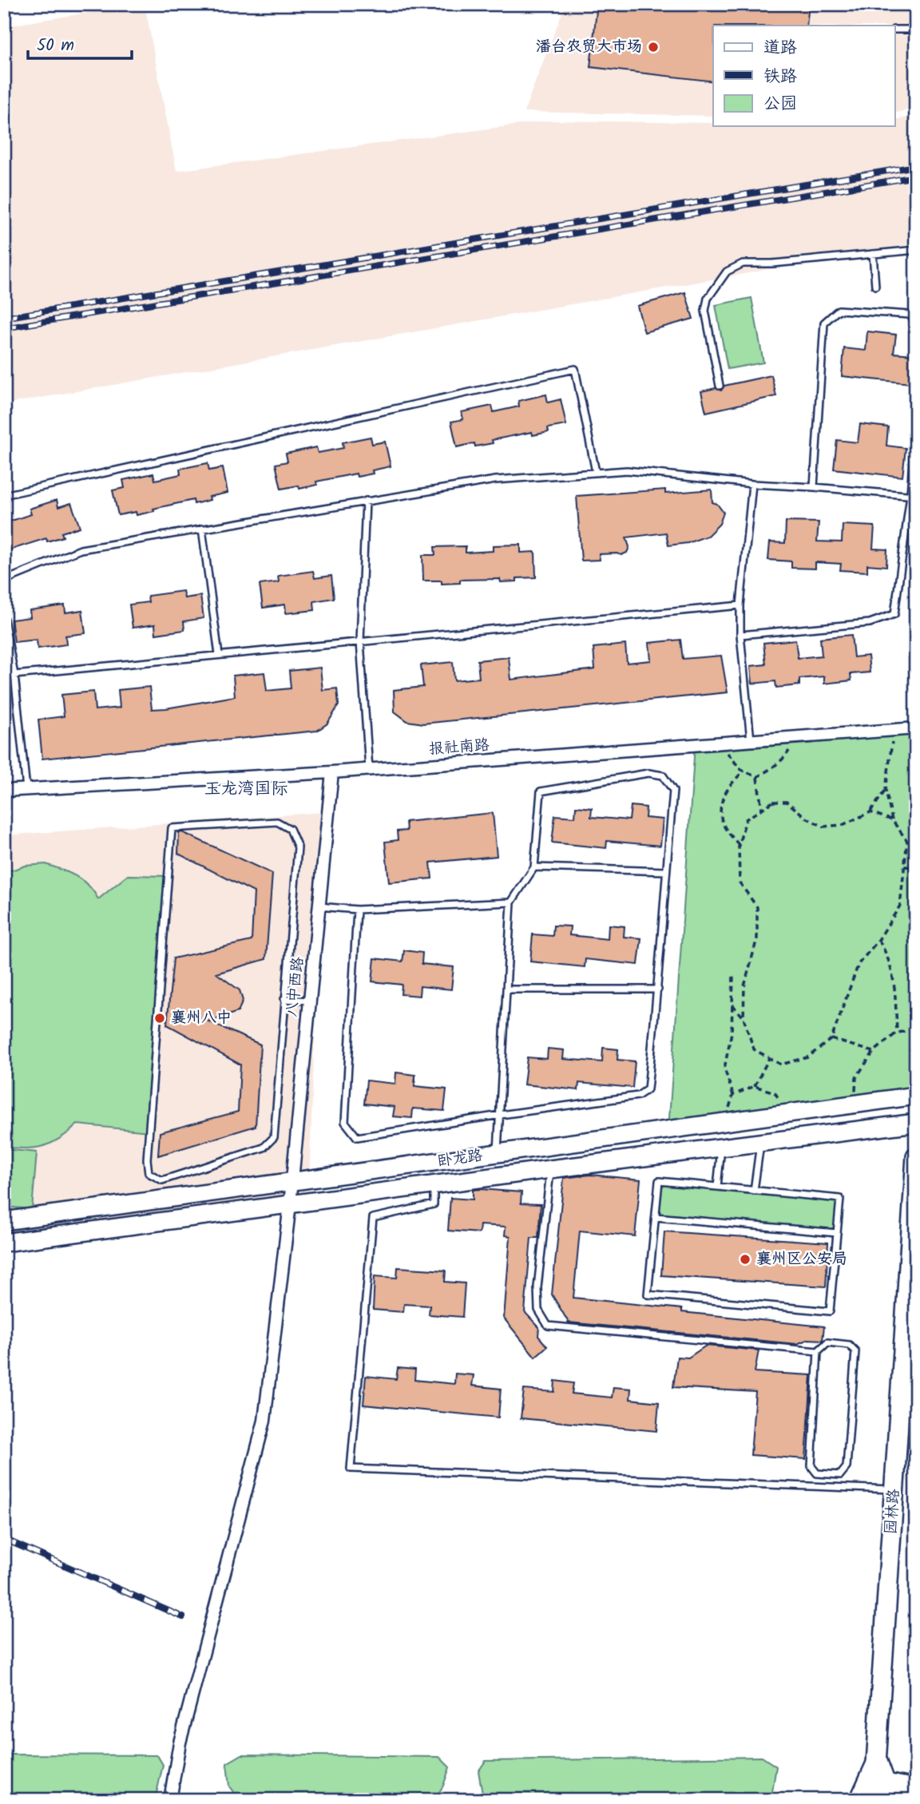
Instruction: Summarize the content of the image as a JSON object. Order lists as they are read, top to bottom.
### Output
{
  "streets": {
    "main road": ["卧龙路", "园林路"],
    "street": ["报社南路", "八中西路"]
  },
  "crossings": [
    ["报社南路", "八中西路"],
    ["八中西路", "卧龙路"]
  ],
  "districts": ["玉龙湾国际"],
  "places": ["潘台农贸大市场", "襄州八中", "襄州区公安局"],
  "legend": ["道路", "铁路", "公园"],
  "scale_bar": "50 m"
}
